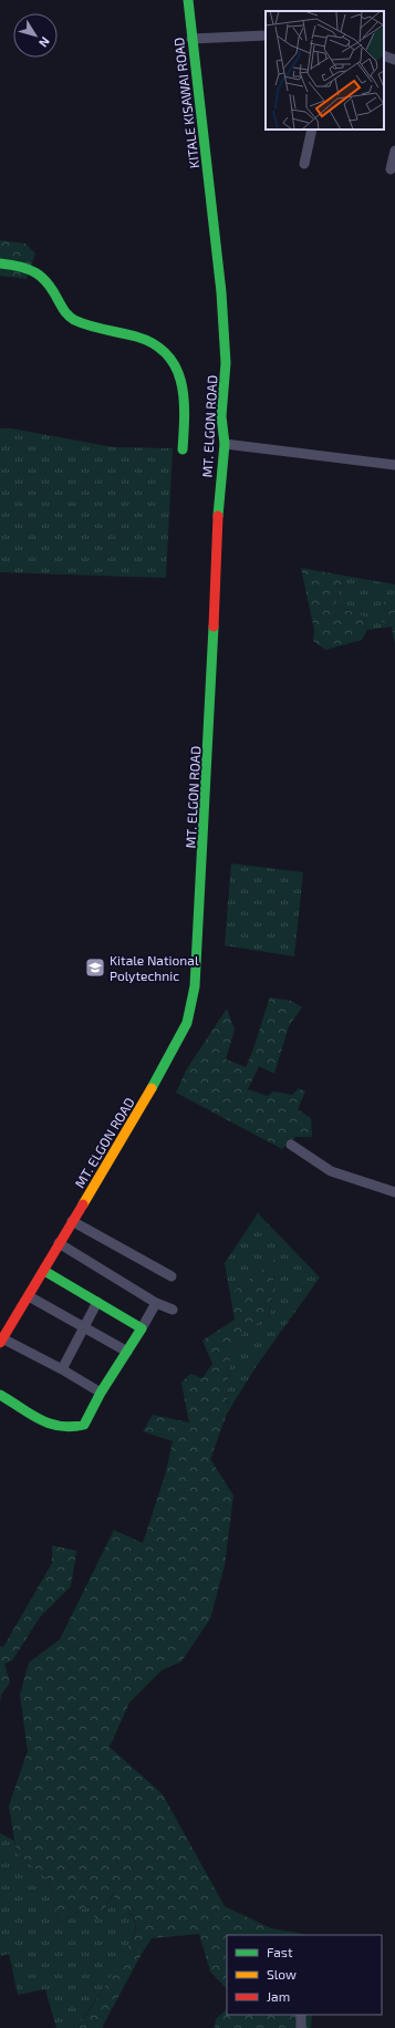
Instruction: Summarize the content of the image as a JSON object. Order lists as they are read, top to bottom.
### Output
{
  "streets": {
    "street": ["KITALE KISAWAI ROAD", "MT. ELGON ROAD"]
  },
  "crossings": [
    ["KITALE KISAWAI ROAD", "MT. ELGON ROAD"]
  ],
  "places": {
    "school or university": ["Kitale National Polytechnic"]
  },
  "legend": ["Fast", "Slow", "Jam"],
  "north": "bottom right"
}
